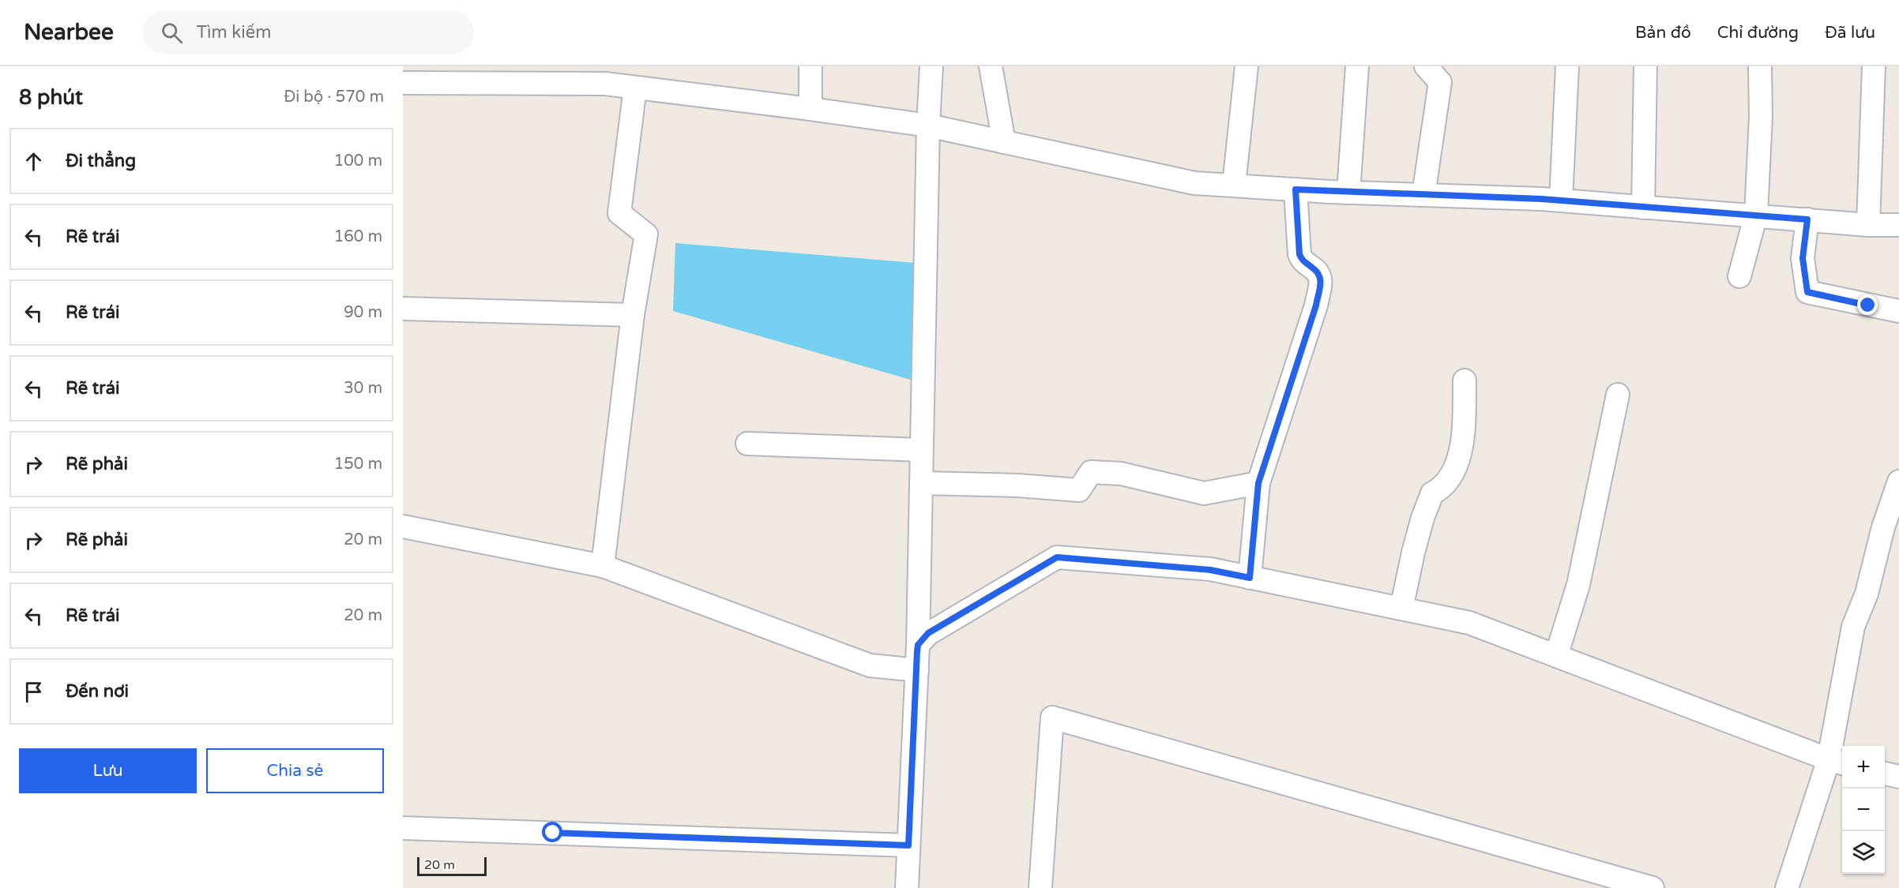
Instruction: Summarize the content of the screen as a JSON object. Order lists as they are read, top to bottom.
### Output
{
  "scale_bar": "20 m",
  "page": {
    "header": "Nearbee",
    "search": "Tìm kiếm",
    "nav": ["Bản đồ", "Chỉ đường", "Đã lưu"],
    "heading": ["8 phút", "Đi bộ · 570 m"],
    "list": [
      ["Đi thẳng", "100 m"],
      ["Rẽ trái", "160 m"],
      ["Rẽ trái", "90 m"],
      ["Rẽ trái", "30 m"],
      ["Rẽ phải", "150 m"],
      ["Rẽ phải", "20 m"],
      ["Rẽ trái", "20 m"],
      "Đến nơi"
    ],
    "buttons": ["Lưu", "Chia sẻ"],
    "map_buttons": ["+", "−"],
    "scale": "20 m"
  }
}
